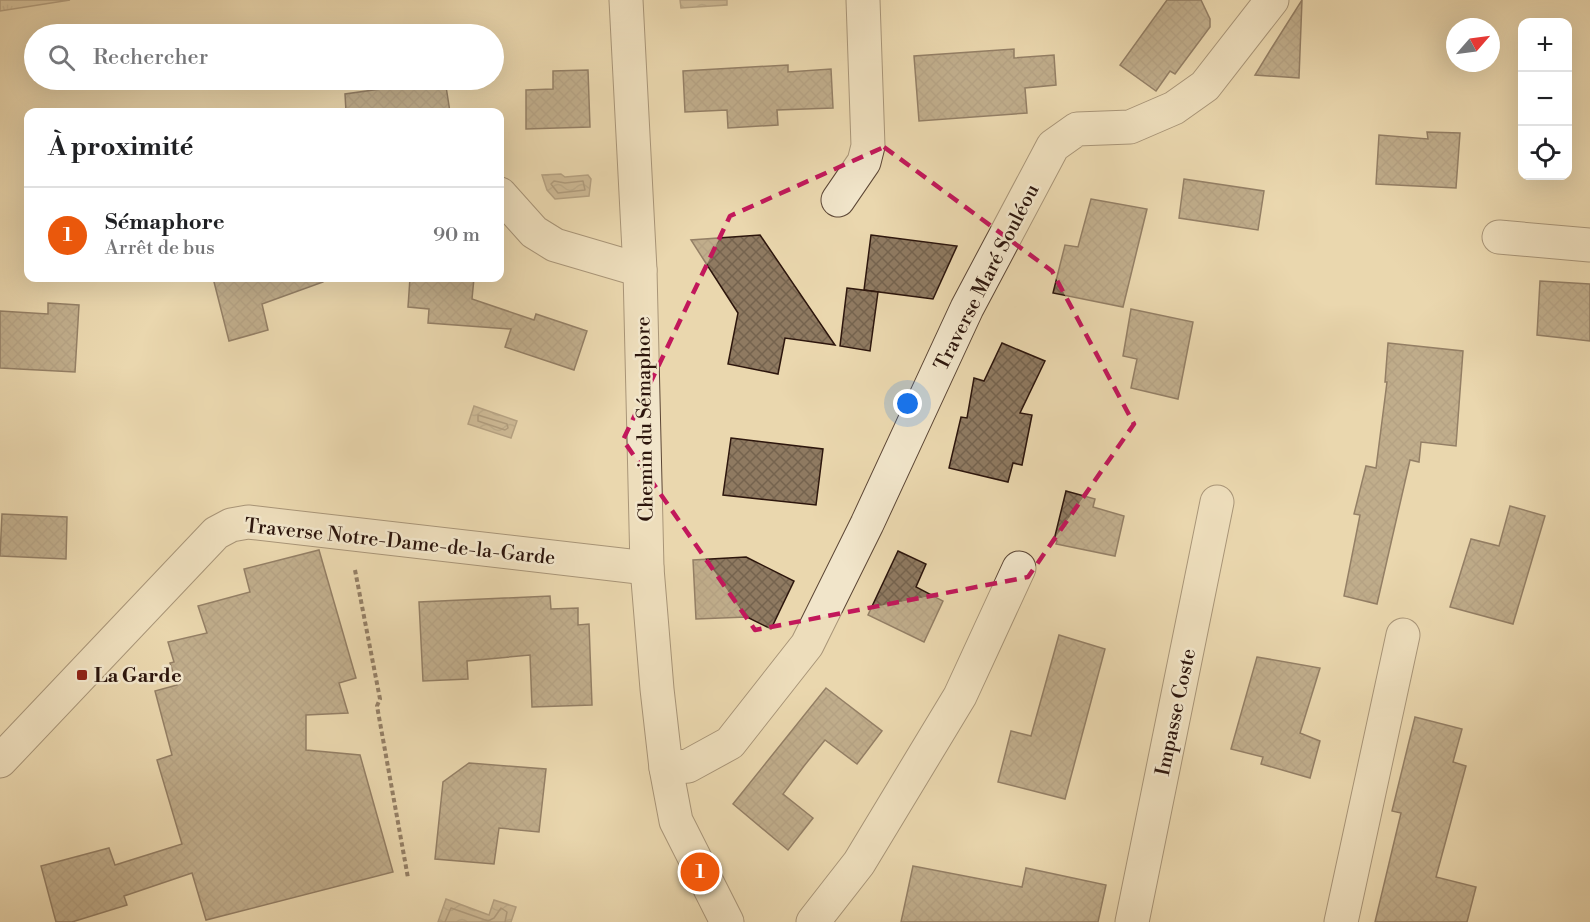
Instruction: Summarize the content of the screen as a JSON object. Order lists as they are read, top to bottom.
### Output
{
  "streets": {
    "street": [
      "Traverse Maré Souléou",
      "Chemin du Sémaphore",
      "Traverse Notre-Dame-de-la-Garde",
      "Impasse Coste"
    ]
  },
  "crossings": [
    ["Traverse Maré Souléou", "Chemin du Sémaphore"],
    ["Chemin du Sémaphore", "Traverse Notre-Dame-de-la-Garde"]
  ],
  "places": {
    "transit": ["La Garde"]
  },
  "north": "top right",
  "page": {
    "map_buttons": ["+", "−"],
    "search": "Rechercher",
    "heading": "À proximité",
    "list": [
      {
        "mark": "1",
        "name": "Sémaphore",
        "note": "Arrêt de bus",
        "value": "90 m"
      }
    ],
    "pins": "1"
  }
}
